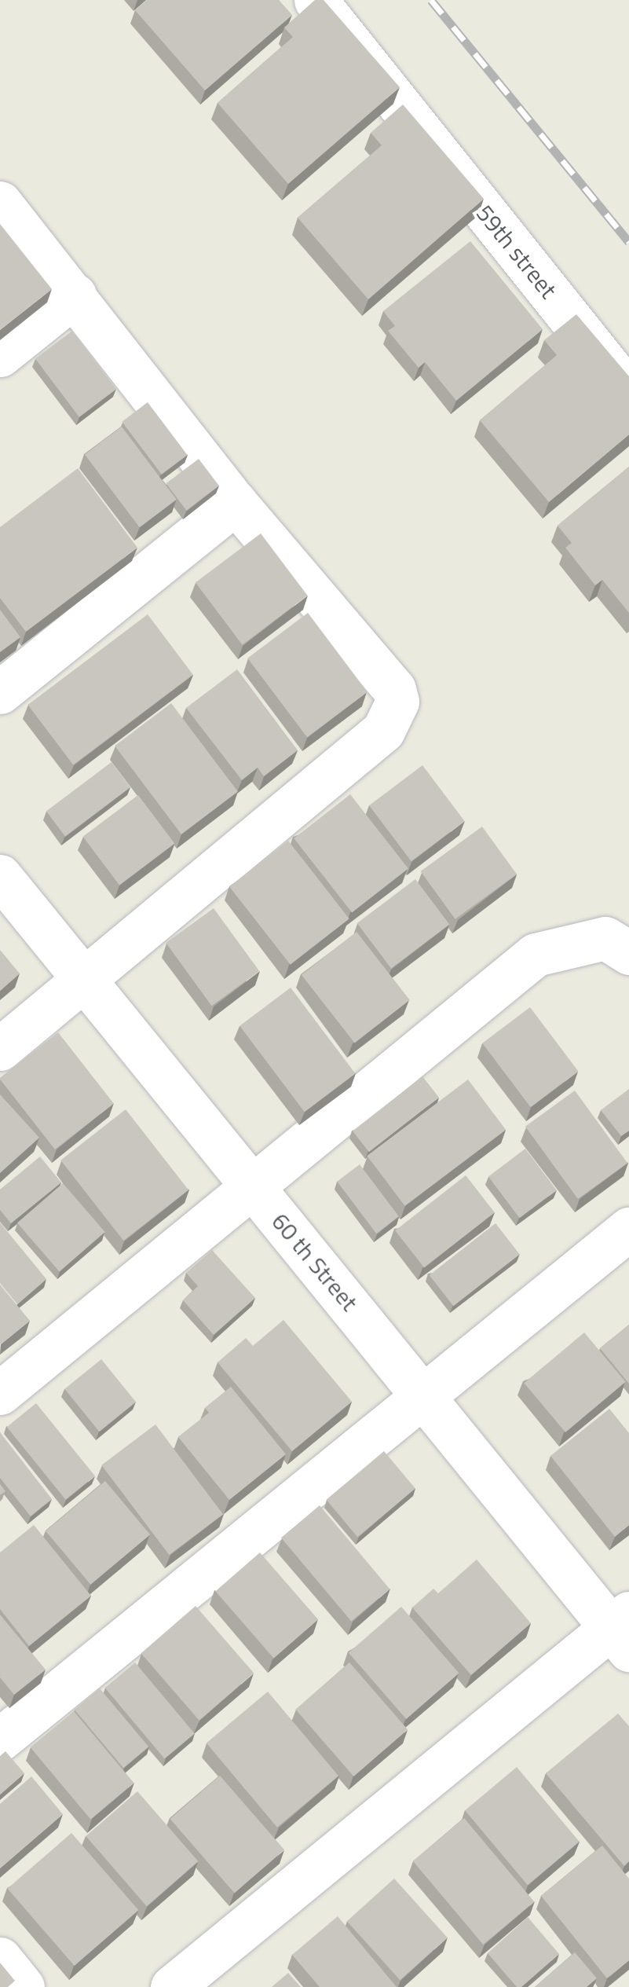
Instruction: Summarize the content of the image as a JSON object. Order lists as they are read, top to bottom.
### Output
{
  "streets": {
    "street": ["59th street", "60 th Street"]
  }
}
